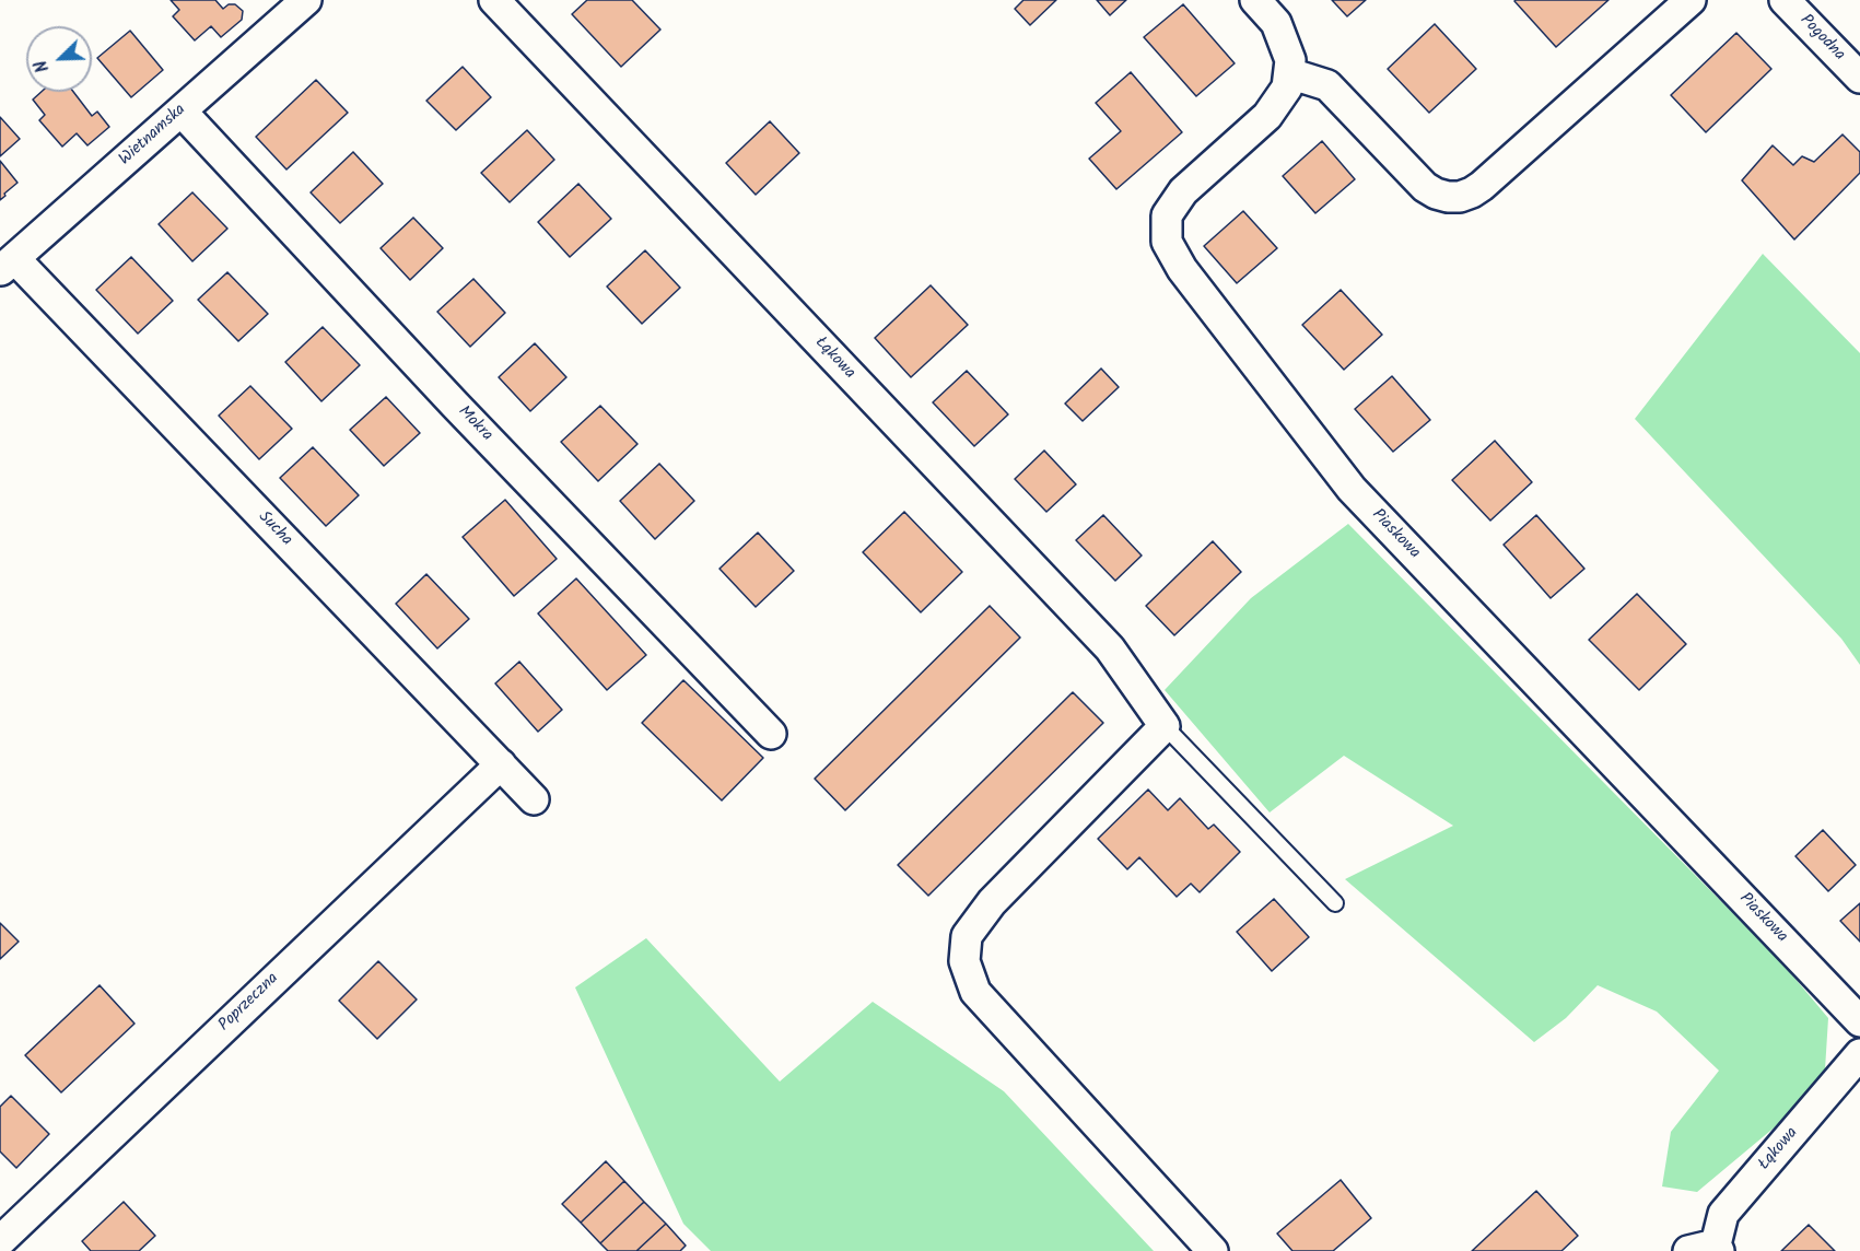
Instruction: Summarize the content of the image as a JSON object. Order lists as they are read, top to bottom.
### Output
{
  "streets": {
    "street": [
      "Pogodna",
      "Wietnamska",
      "Łąkowa",
      "Mokra",
      "Sucha",
      "Piaskowa",
      "Poprzeczna"
    ]
  },
  "crossings": [
    ["Wietnamska", "Mokra"],
    ["Wietnamska", "Sucha"],
    ["Sucha", "Poprzeczna"]
  ],
  "north": "bottom left"
}
